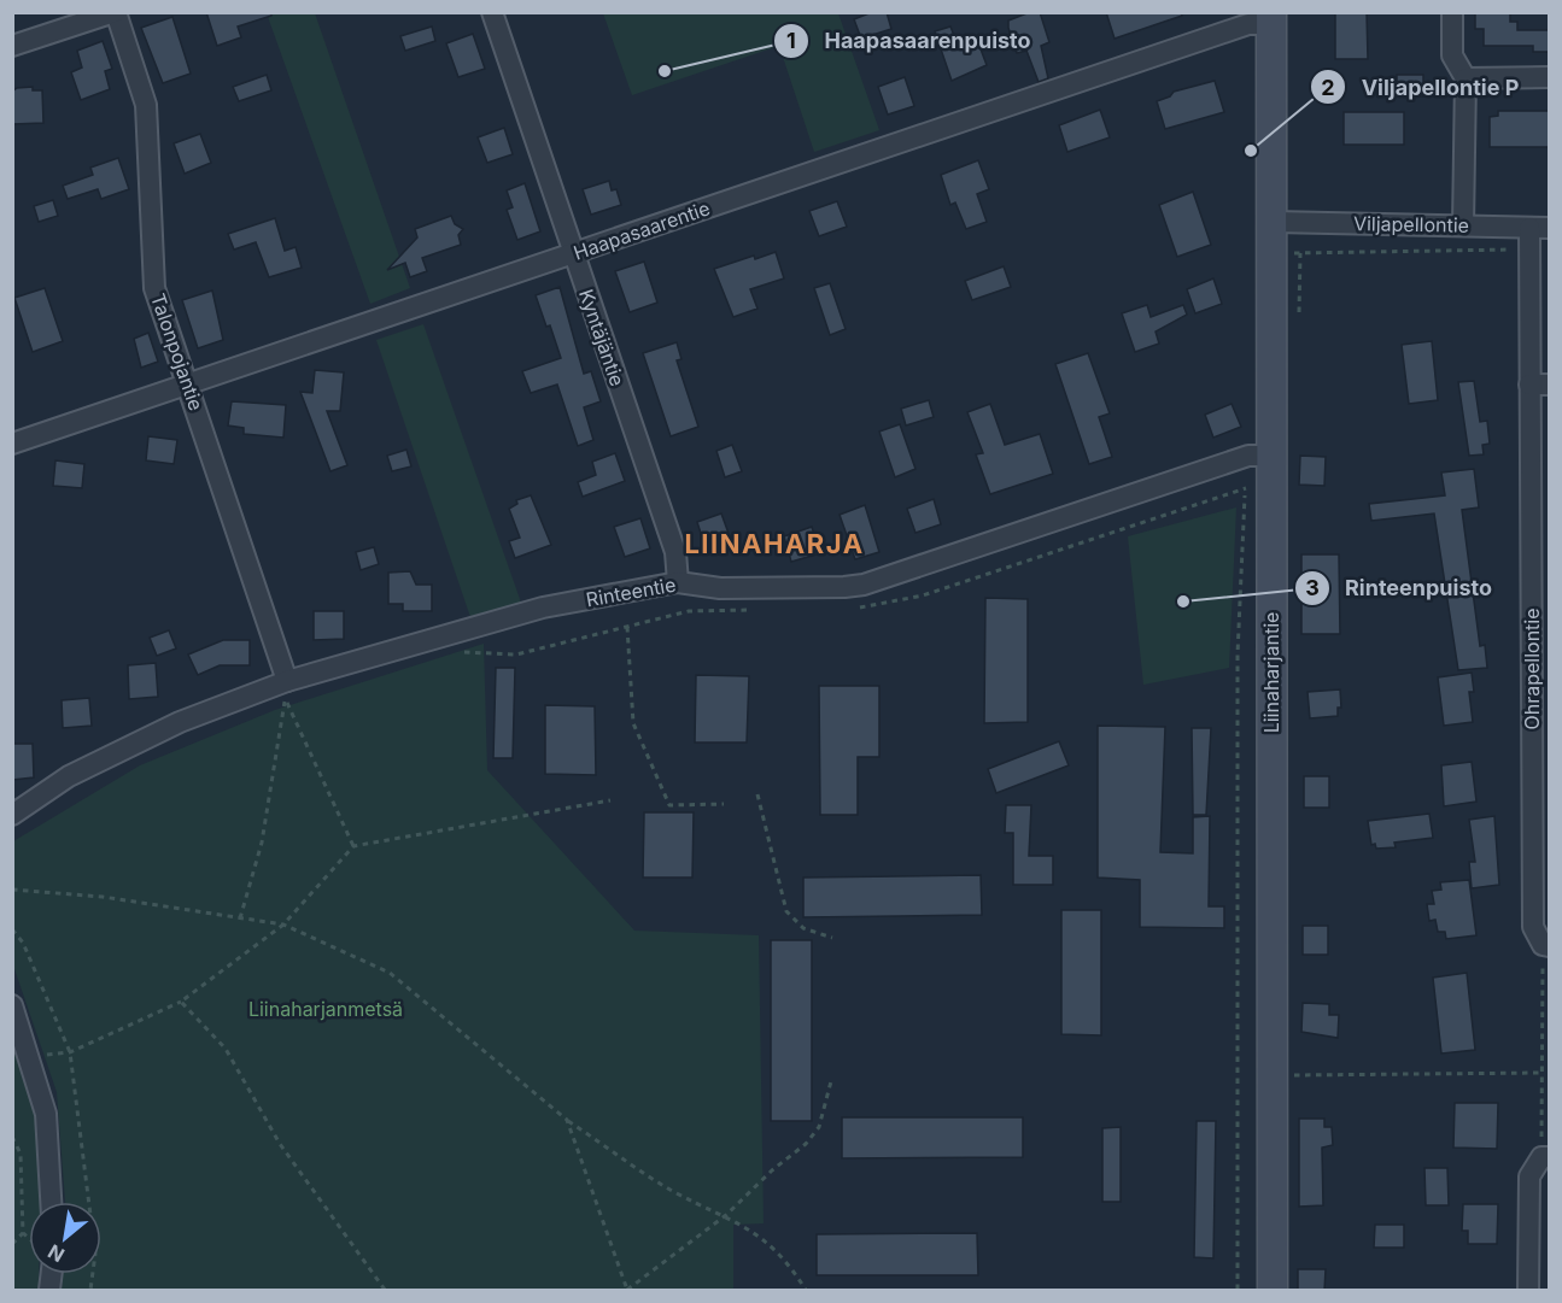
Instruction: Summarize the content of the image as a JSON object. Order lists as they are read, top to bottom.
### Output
{
  "streets": {
    "main road": ["Liinaharjantie"],
    "street": [
      "Viljapellontie",
      "Haapasaarentie",
      "Kyntäjäntie",
      "Talonpojantie",
      "Rinteentie",
      "Ohrapellontie"
    ]
  },
  "crossings": [
    ["Viljapellontie", "Ohrapellontie"],
    ["Viljapellontie", "Liinaharjantie"],
    ["Haapasaarentie", "Kyntäjäntie"],
    ["Haapasaarentie", "Talonpojantie"],
    ["Haapasaarentie", "Liinaharjantie"],
    ["Kyntäjäntie", "Rinteentie"],
    ["Talonpojantie", "Rinteentie"],
    ["Rinteentie", "Liinaharjantie"]
  ],
  "districts": ["LIINAHARJA"],
  "parks": ["Liinaharjanmetsä"],
  "places": ["Haapasaarenpuisto", "Viljapellontie P", "Rinteenpuisto"],
  "north": "bottom left"
}
